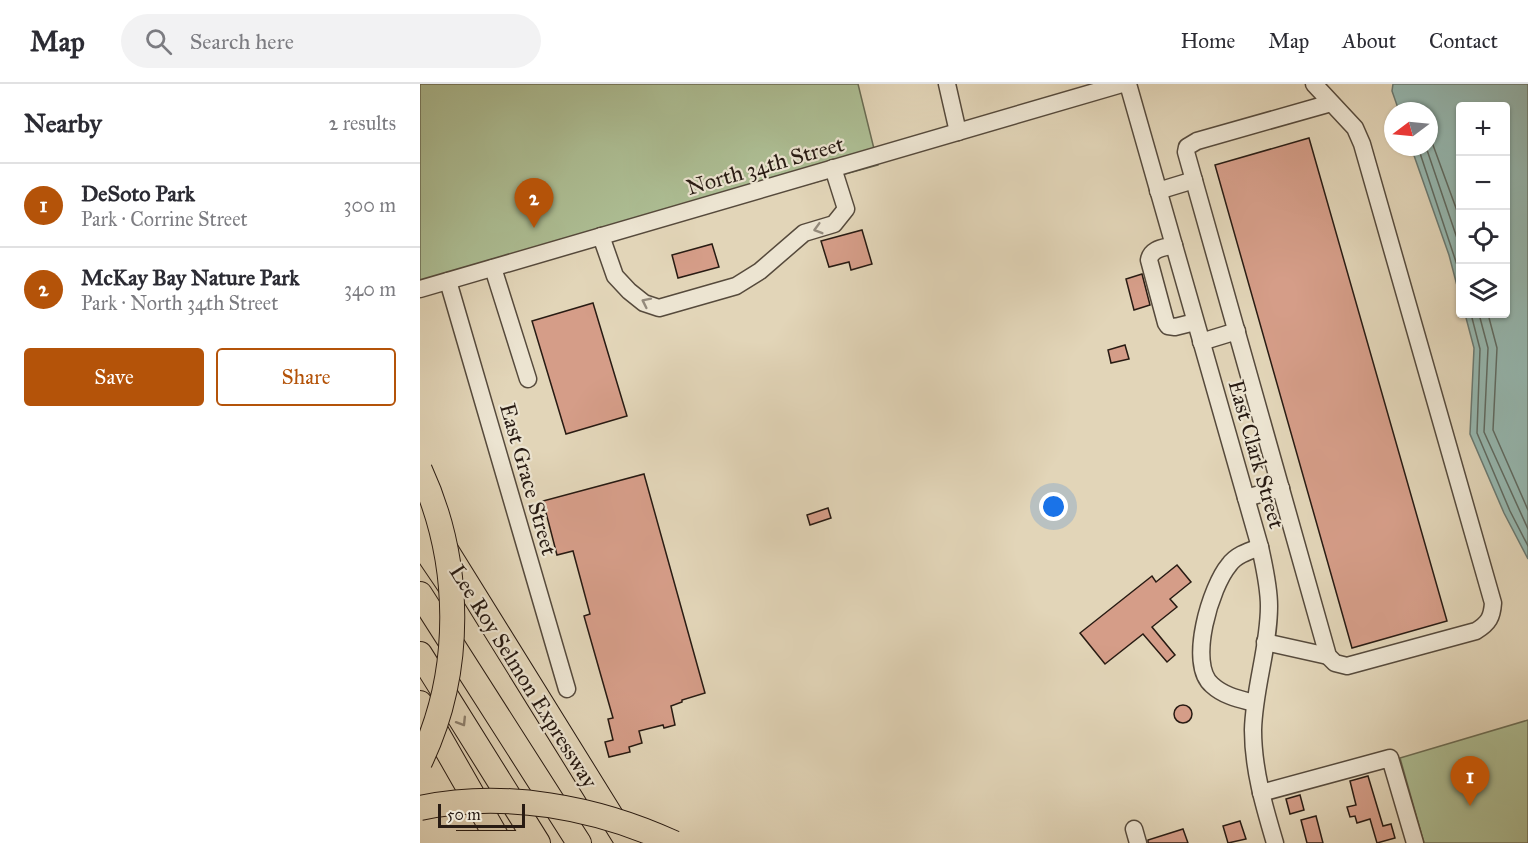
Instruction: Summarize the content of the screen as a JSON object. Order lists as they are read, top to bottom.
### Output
{
  "streets": {
    "highway": ["Lee Roy Selmon Expressway"],
    "street": ["North 34th Street", "East Clark Street", "East Grace Street"]
  },
  "crossings": [
    ["North 34th Street", "East Grace Street"]
  ],
  "scale_bar": "50 m",
  "north": "left",
  "page": {
    "header": "Map",
    "search": "Search here",
    "nav": [
      "Home",
      "Map",
      "About",
      "Contact"
    ],
    "heading": ["Nearby", "2 results"],
    "map_buttons": ["+", "−"],
    "list": [
      {
        "mark": "1",
        "name": "DeSoto Park",
        "note": "Park · Corrine Street",
        "value": "300 m"
      },
      {
        "mark": "2",
        "name": "McKay Bay Nature Park",
        "note": "Park · North 34th Street",
        "value": "340 m"
      }
    ],
    "pins": ["2", "1"],
    "buttons": ["Save", "Share"],
    "scale": "50 m"
  }
}
